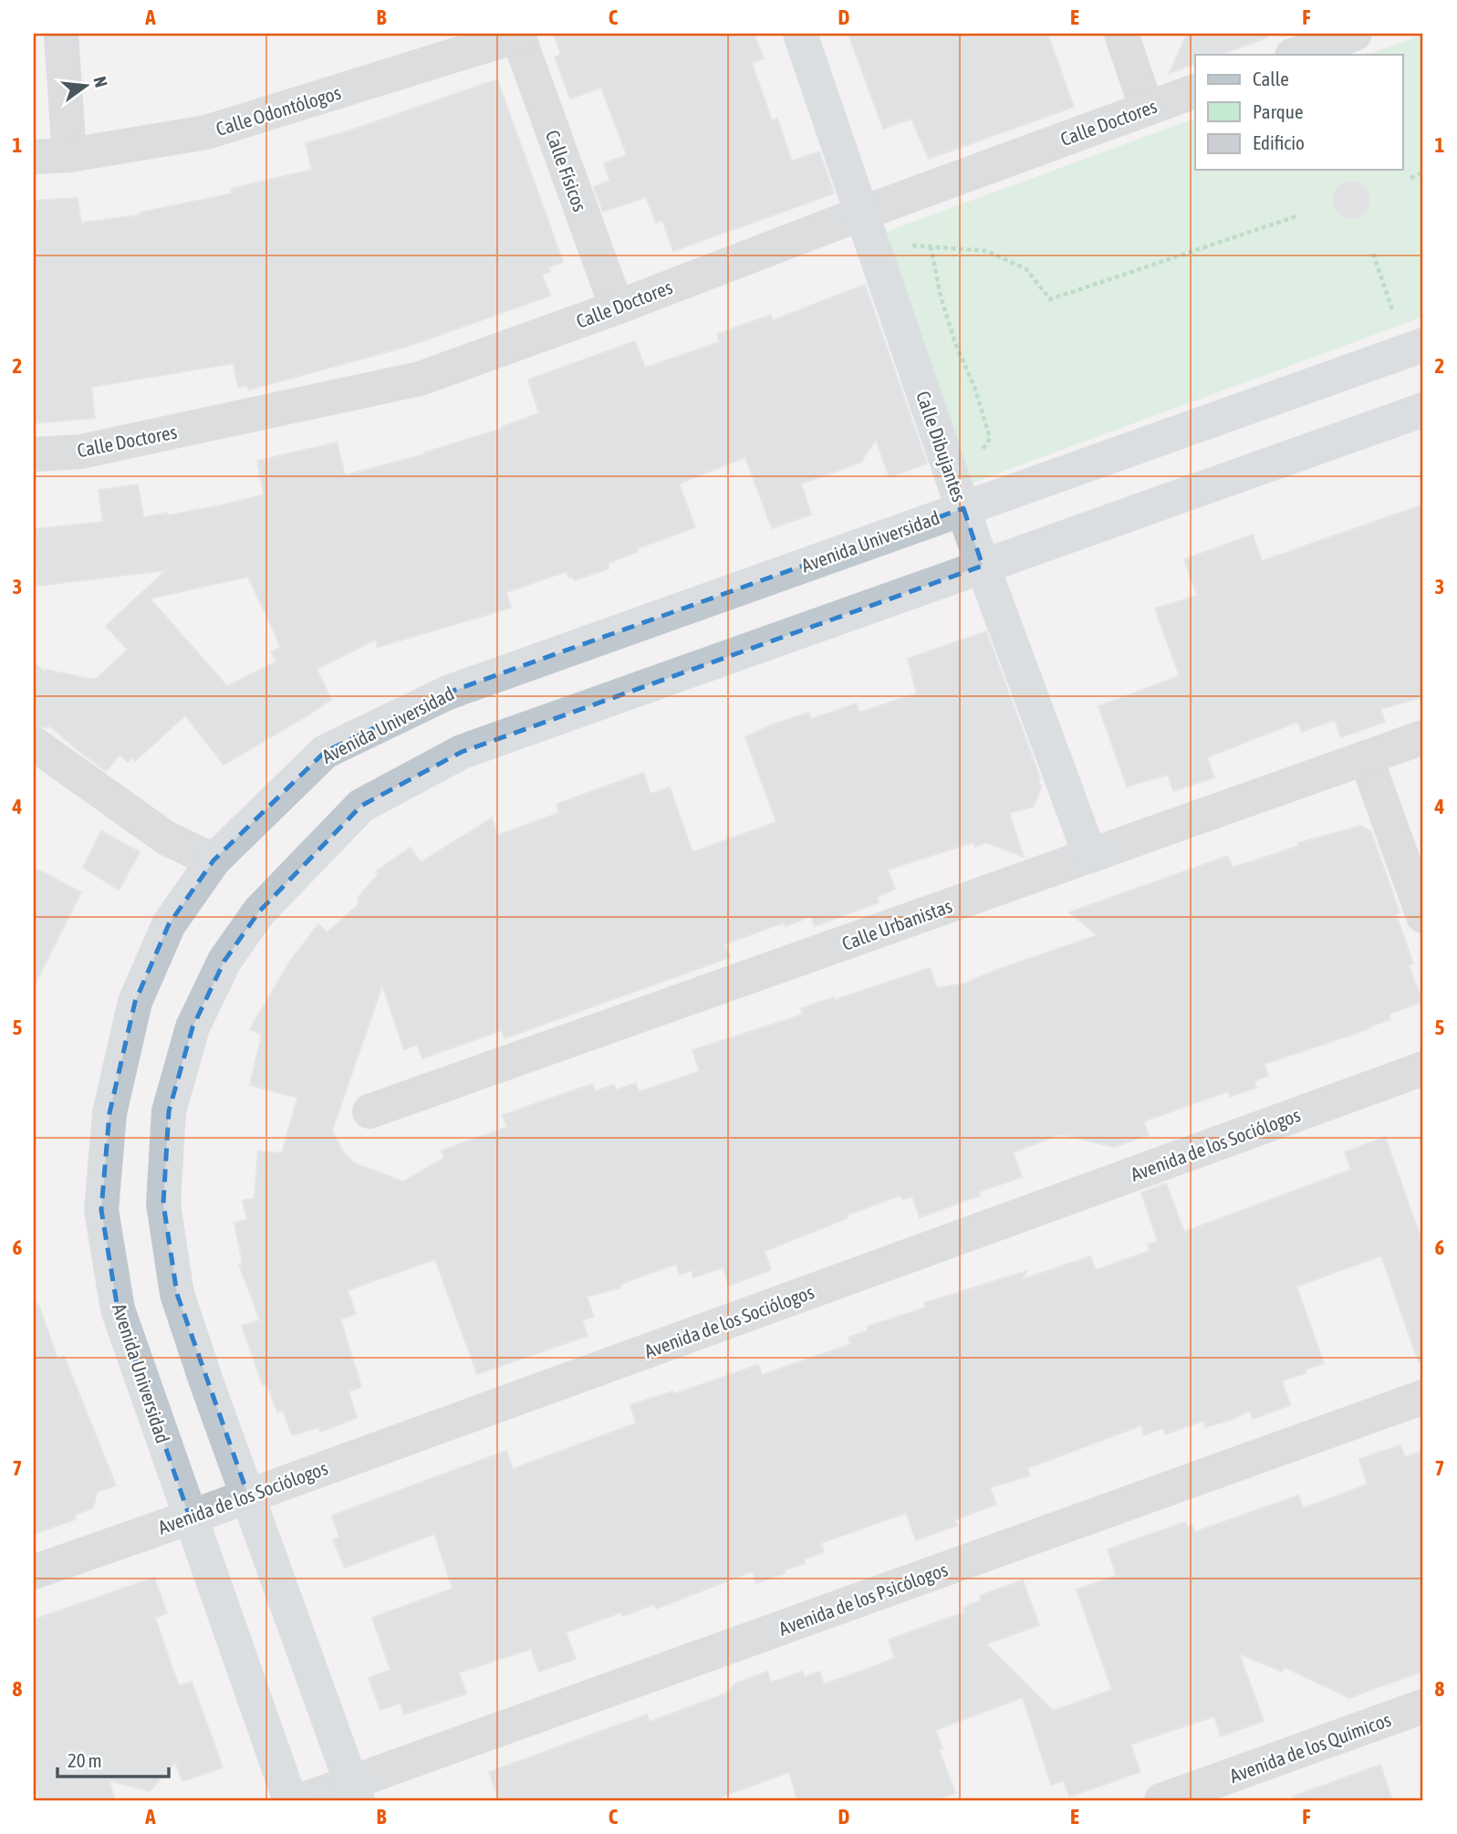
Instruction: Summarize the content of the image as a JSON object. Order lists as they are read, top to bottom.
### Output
{
  "streets": {
    "street": [
      "Calle Odontólogos",
      "Calle Doctores",
      "Calle Físicos",
      "Calle Dibujantes",
      "Avenida Universidad",
      "Calle Urbanistas",
      "Avenida de los Sociólogos",
      "Avenida de los Psicólogos",
      "Avenida de los Químicos"
    ]
  },
  "crossings": [
    ["Calle Odontólogos", "Calle Físicos"],
    ["Calle Doctores", "Calle Físicos"],
    ["Calle Doctores", "Calle Dibujantes"],
    ["Calle Dibujantes", "Avenida Universidad"],
    ["Calle Dibujantes", "Calle Urbanistas"],
    ["Avenida Universidad", "Avenida de los Sociólogos"]
  ],
  "legend": ["Calle", "Parque", "Edificio"],
  "scale_bar": "20 m",
  "north": "right",
  "grid": {
    "columns": [
      "A",
      "B",
      "C",
      "D",
      "E",
      "F"
    ],
    "rows": [
      "1",
      "2",
      "3",
      "4",
      "5",
      "6",
      "7",
      "8"
    ]
  }
}
